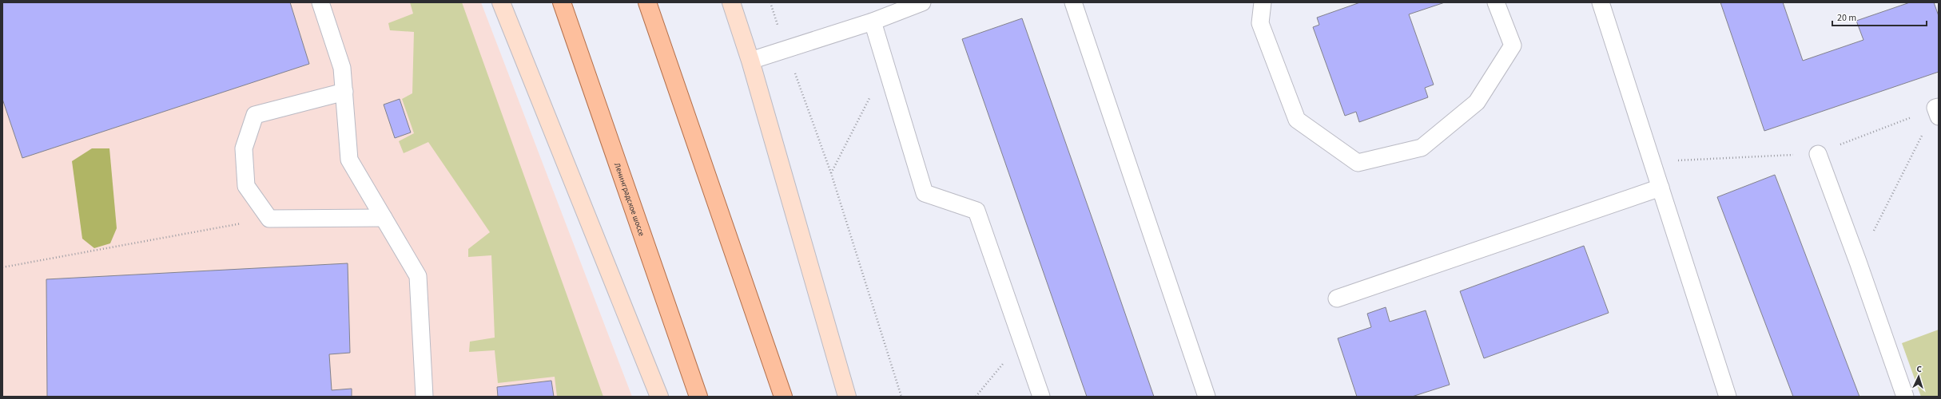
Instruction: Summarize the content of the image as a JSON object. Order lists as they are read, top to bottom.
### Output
{
  "streets": {
    "main road": ["Ленинградское шоссе"]
  },
  "scale_bar": "20 m",
  "north": "top"
}
